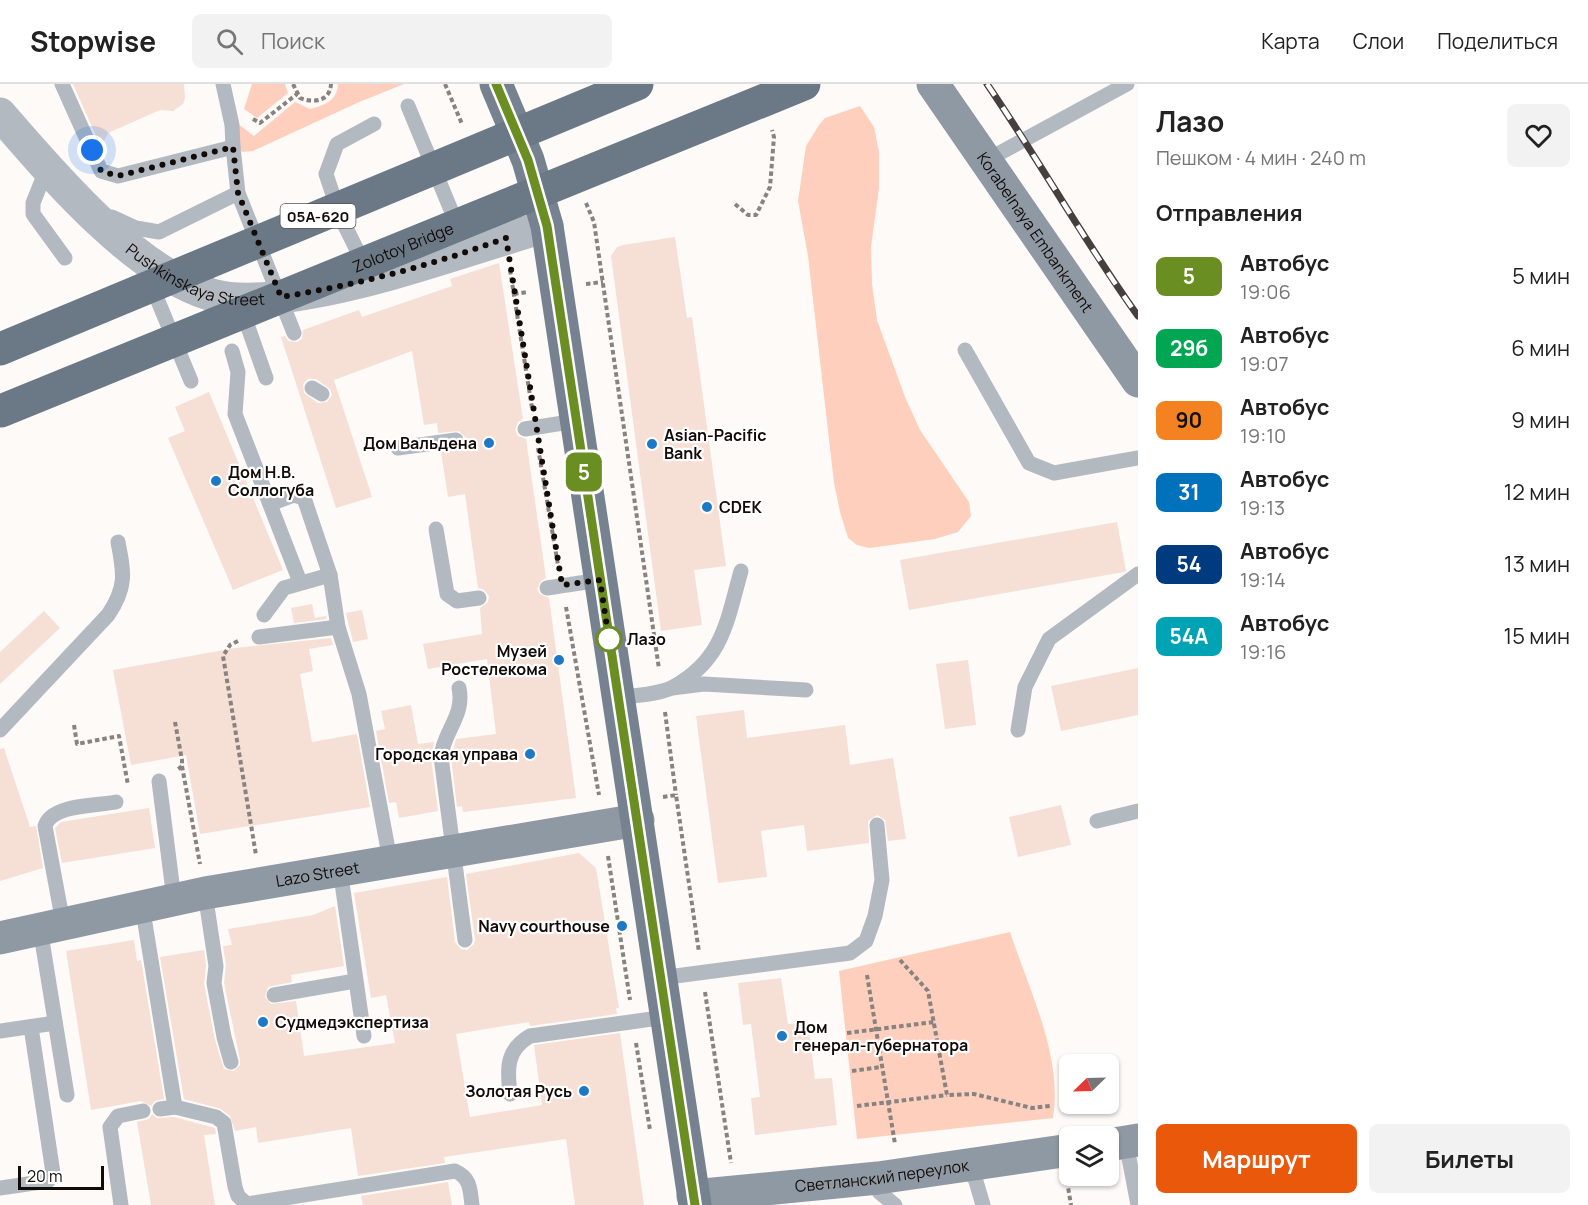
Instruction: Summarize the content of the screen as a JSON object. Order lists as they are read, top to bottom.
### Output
{
  "streets": {
    "highway": ["05А-620", "Zolotoy Bridge"],
    "main road": ["Korabelnaya Embankment", "Lazo Street", "Светланский переулок"],
    "street": ["Pushkinskaya Street"]
  },
  "places": [
    "Дом Вальдена",
    "Asian-Pacific Bank",
    "Дом Н.В. Соллогуба",
    "CDEK",
    "Лазо",
    "Музей Ростелекома",
    "Городская управа",
    "Navy courthouse",
    "Судмедэкспертиза",
    "Дом генерал-губернатора",
    "Золотая Русь"
  ],
  "lines": ["bus line 5"],
  "scale_bar": "20 m",
  "north": "bottom left",
  "page": {
    "header": "Stopwise",
    "search": "Поиск",
    "nav": ["Карта", "Слои", "Поделиться"],
    "on_map": "5",
    "heading": [
      ["Лазо", "Пешком · 4 мин · 240 m"],
      "Отправления"
    ],
    "list": [
      {
        "mark": "5",
        "name": "Автобус",
        "note": "19:06",
        "value": "5 мин"
      },
      {
        "mark": "29б",
        "name": "Автобус",
        "note": "19:07",
        "value": "6 мин"
      },
      {
        "mark": "90",
        "name": "Автобус",
        "note": "19:10",
        "value": "9 мин"
      },
      {
        "mark": "31",
        "name": "Автобус",
        "note": "19:13",
        "value": "12 мин"
      },
      {
        "mark": "54",
        "name": "Автобус",
        "note": "19:14",
        "value": "13 мин"
      },
      {
        "mark": "54А",
        "name": "Автобус",
        "note": "19:16",
        "value": "15 мин"
      }
    ],
    "buttons": ["Маршрут", "Билеты"],
    "scale": "20 m"
  }
}
